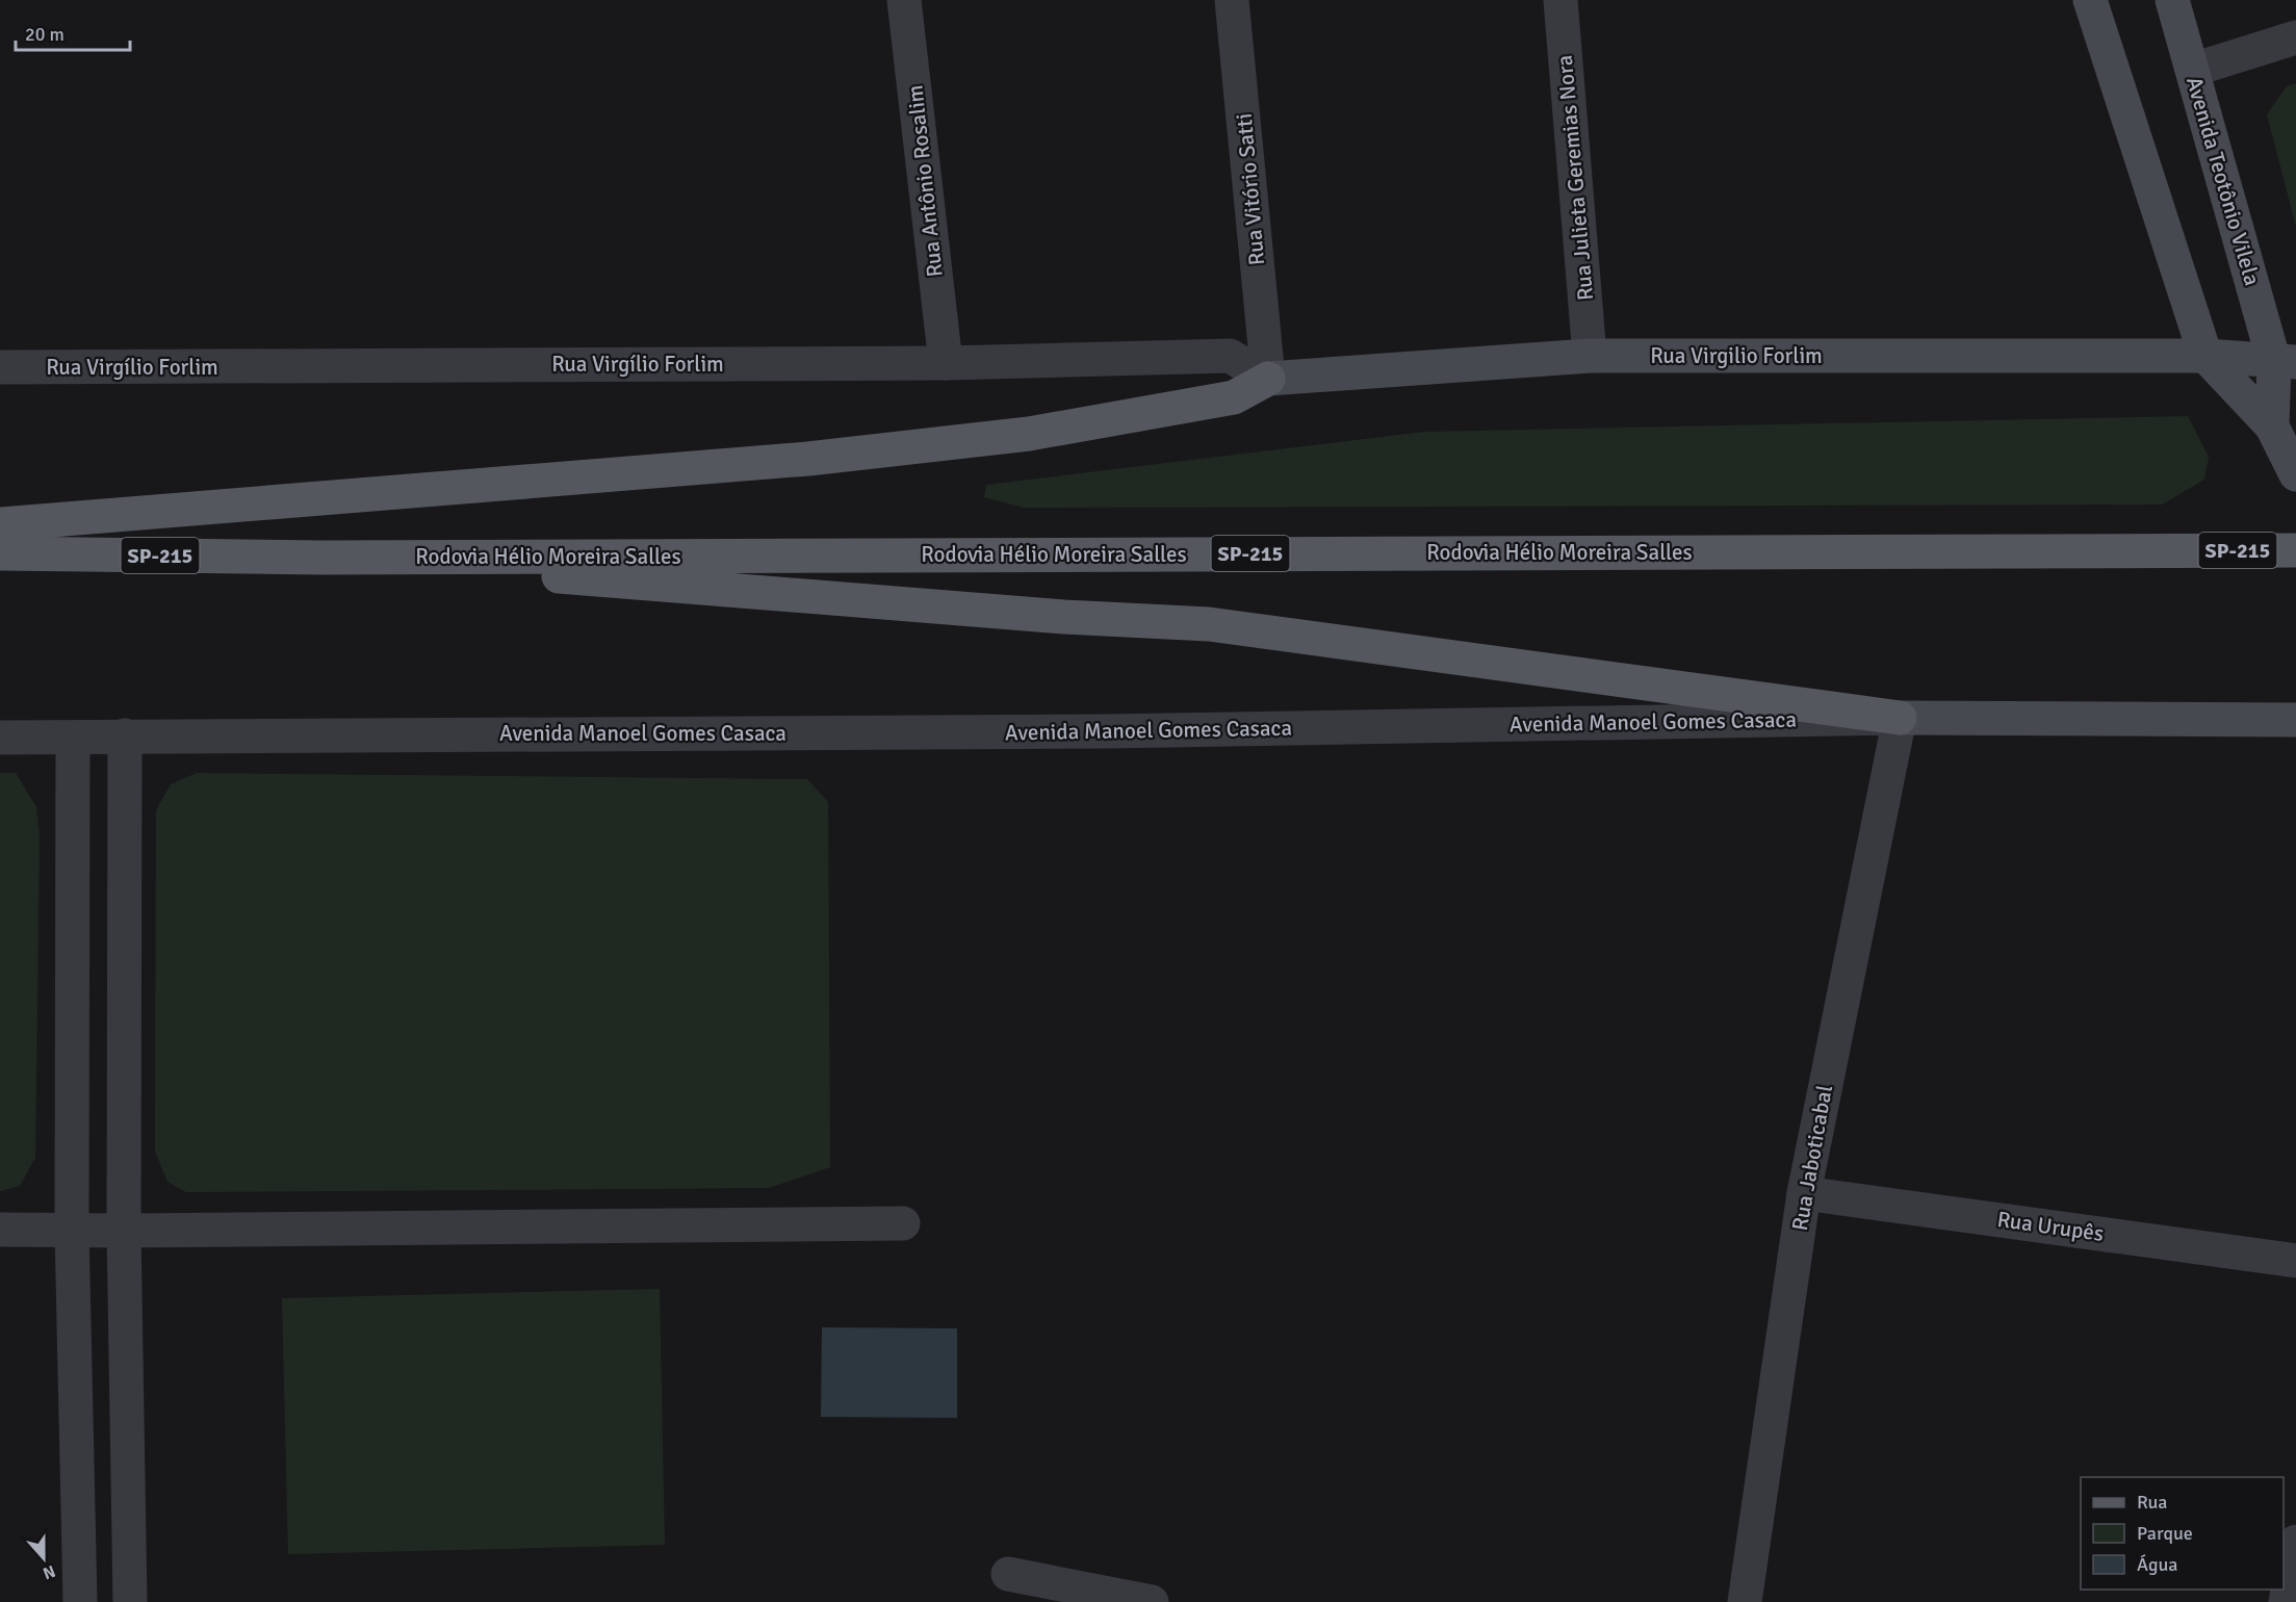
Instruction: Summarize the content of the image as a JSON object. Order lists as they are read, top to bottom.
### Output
{
  "streets": {
    "main road": [
      "Avenida Teotônio Vilela",
      "Rua Virgilio Forlim",
      "SP-215",
      "Rodovia Hélio Moreira Salles",
      "Avenida Manoel Gomes Casaca"
    ],
    "street": [
      "Rua Julieta Geremias Nora",
      "Rua Antônio Rosalim",
      "Rua Vitório Satti",
      "Rua Virgílio Forlim",
      "Rua Jaboticabal",
      "Rua Urupês"
    ]
  },
  "crossings": [
    ["Rua Julieta Geremias Nora", "Rua Virgilio Forlim"],
    ["Rua Antônio Rosalim", "Rua Virgílio Forlim"],
    ["Avenida Teotônio Vilela", "Rua Virgilio Forlim"],
    ["Rua Vitório Satti", "Rua Virgilio Forlim"],
    ["Rua Vitório Satti", "Rua Virgílio Forlim"],
    ["Rua Virgilio Forlim", "Rua Virgílio Forlim"],
    ["Avenida Manoel Gomes Casaca", "Rua Jaboticabal"],
    ["Rua Jaboticabal", "Rua Urupês"]
  ],
  "legend": ["Rua", "Parque", "Água"],
  "scale_bar": "20 m",
  "north": "bottom"
}
